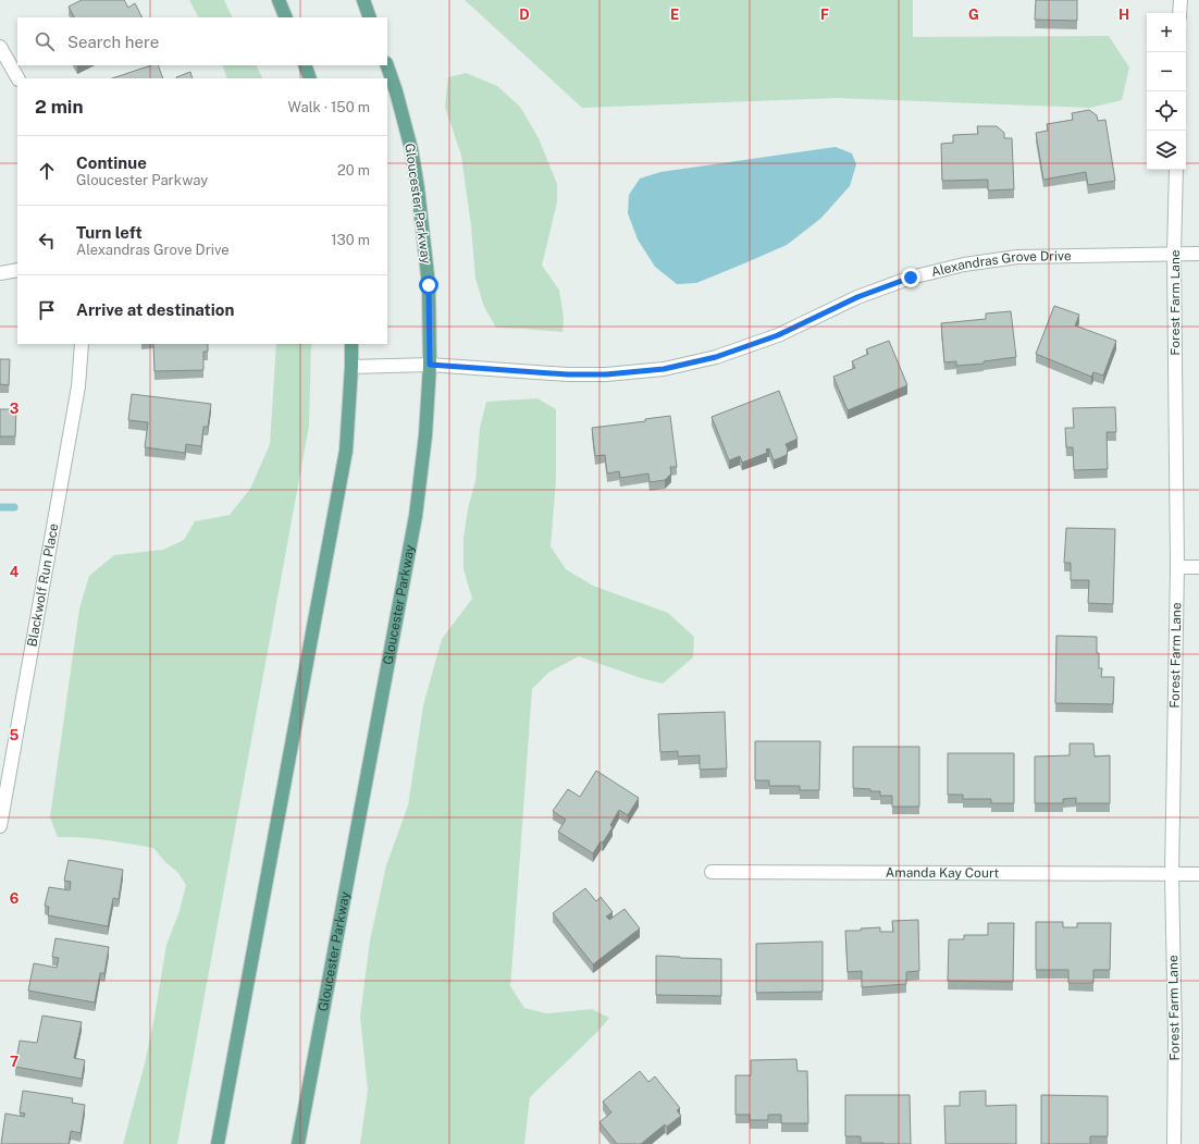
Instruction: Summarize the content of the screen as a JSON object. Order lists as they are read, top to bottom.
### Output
{
  "streets": {
    "main road": ["Gloucester Parkway"],
    "street": [
      "Alexandras Grove Drive",
      "Forest Farm Lane",
      "Blackwolf Run Place",
      "Amanda Kay Court"
    ]
  },
  "crossings": [
    ["Gloucester Parkway", "Alexandras Grove Drive"],
    ["Alexandras Grove Drive", "Forest Farm Lane"],
    ["Forest Farm Lane", "Amanda Kay Court"]
  ],
  "page": {
    "map_buttons": ["+", "−"],
    "search": "Search here",
    "heading": ["2 min", "Walk · 150 m"],
    "list": [
      ["Continue", "Gloucester Parkway", "20 m"],
      ["Turn left", "Alexandras Grove Drive", "130 m"],
      "Arrive at destination"
    ]
  },
  "grid": {
    "columns": [
      "D",
      "E",
      "F",
      "G",
      "H"
    ],
    "rows": [
      "3",
      "4",
      "5",
      "6",
      "7"
    ]
  }
}
